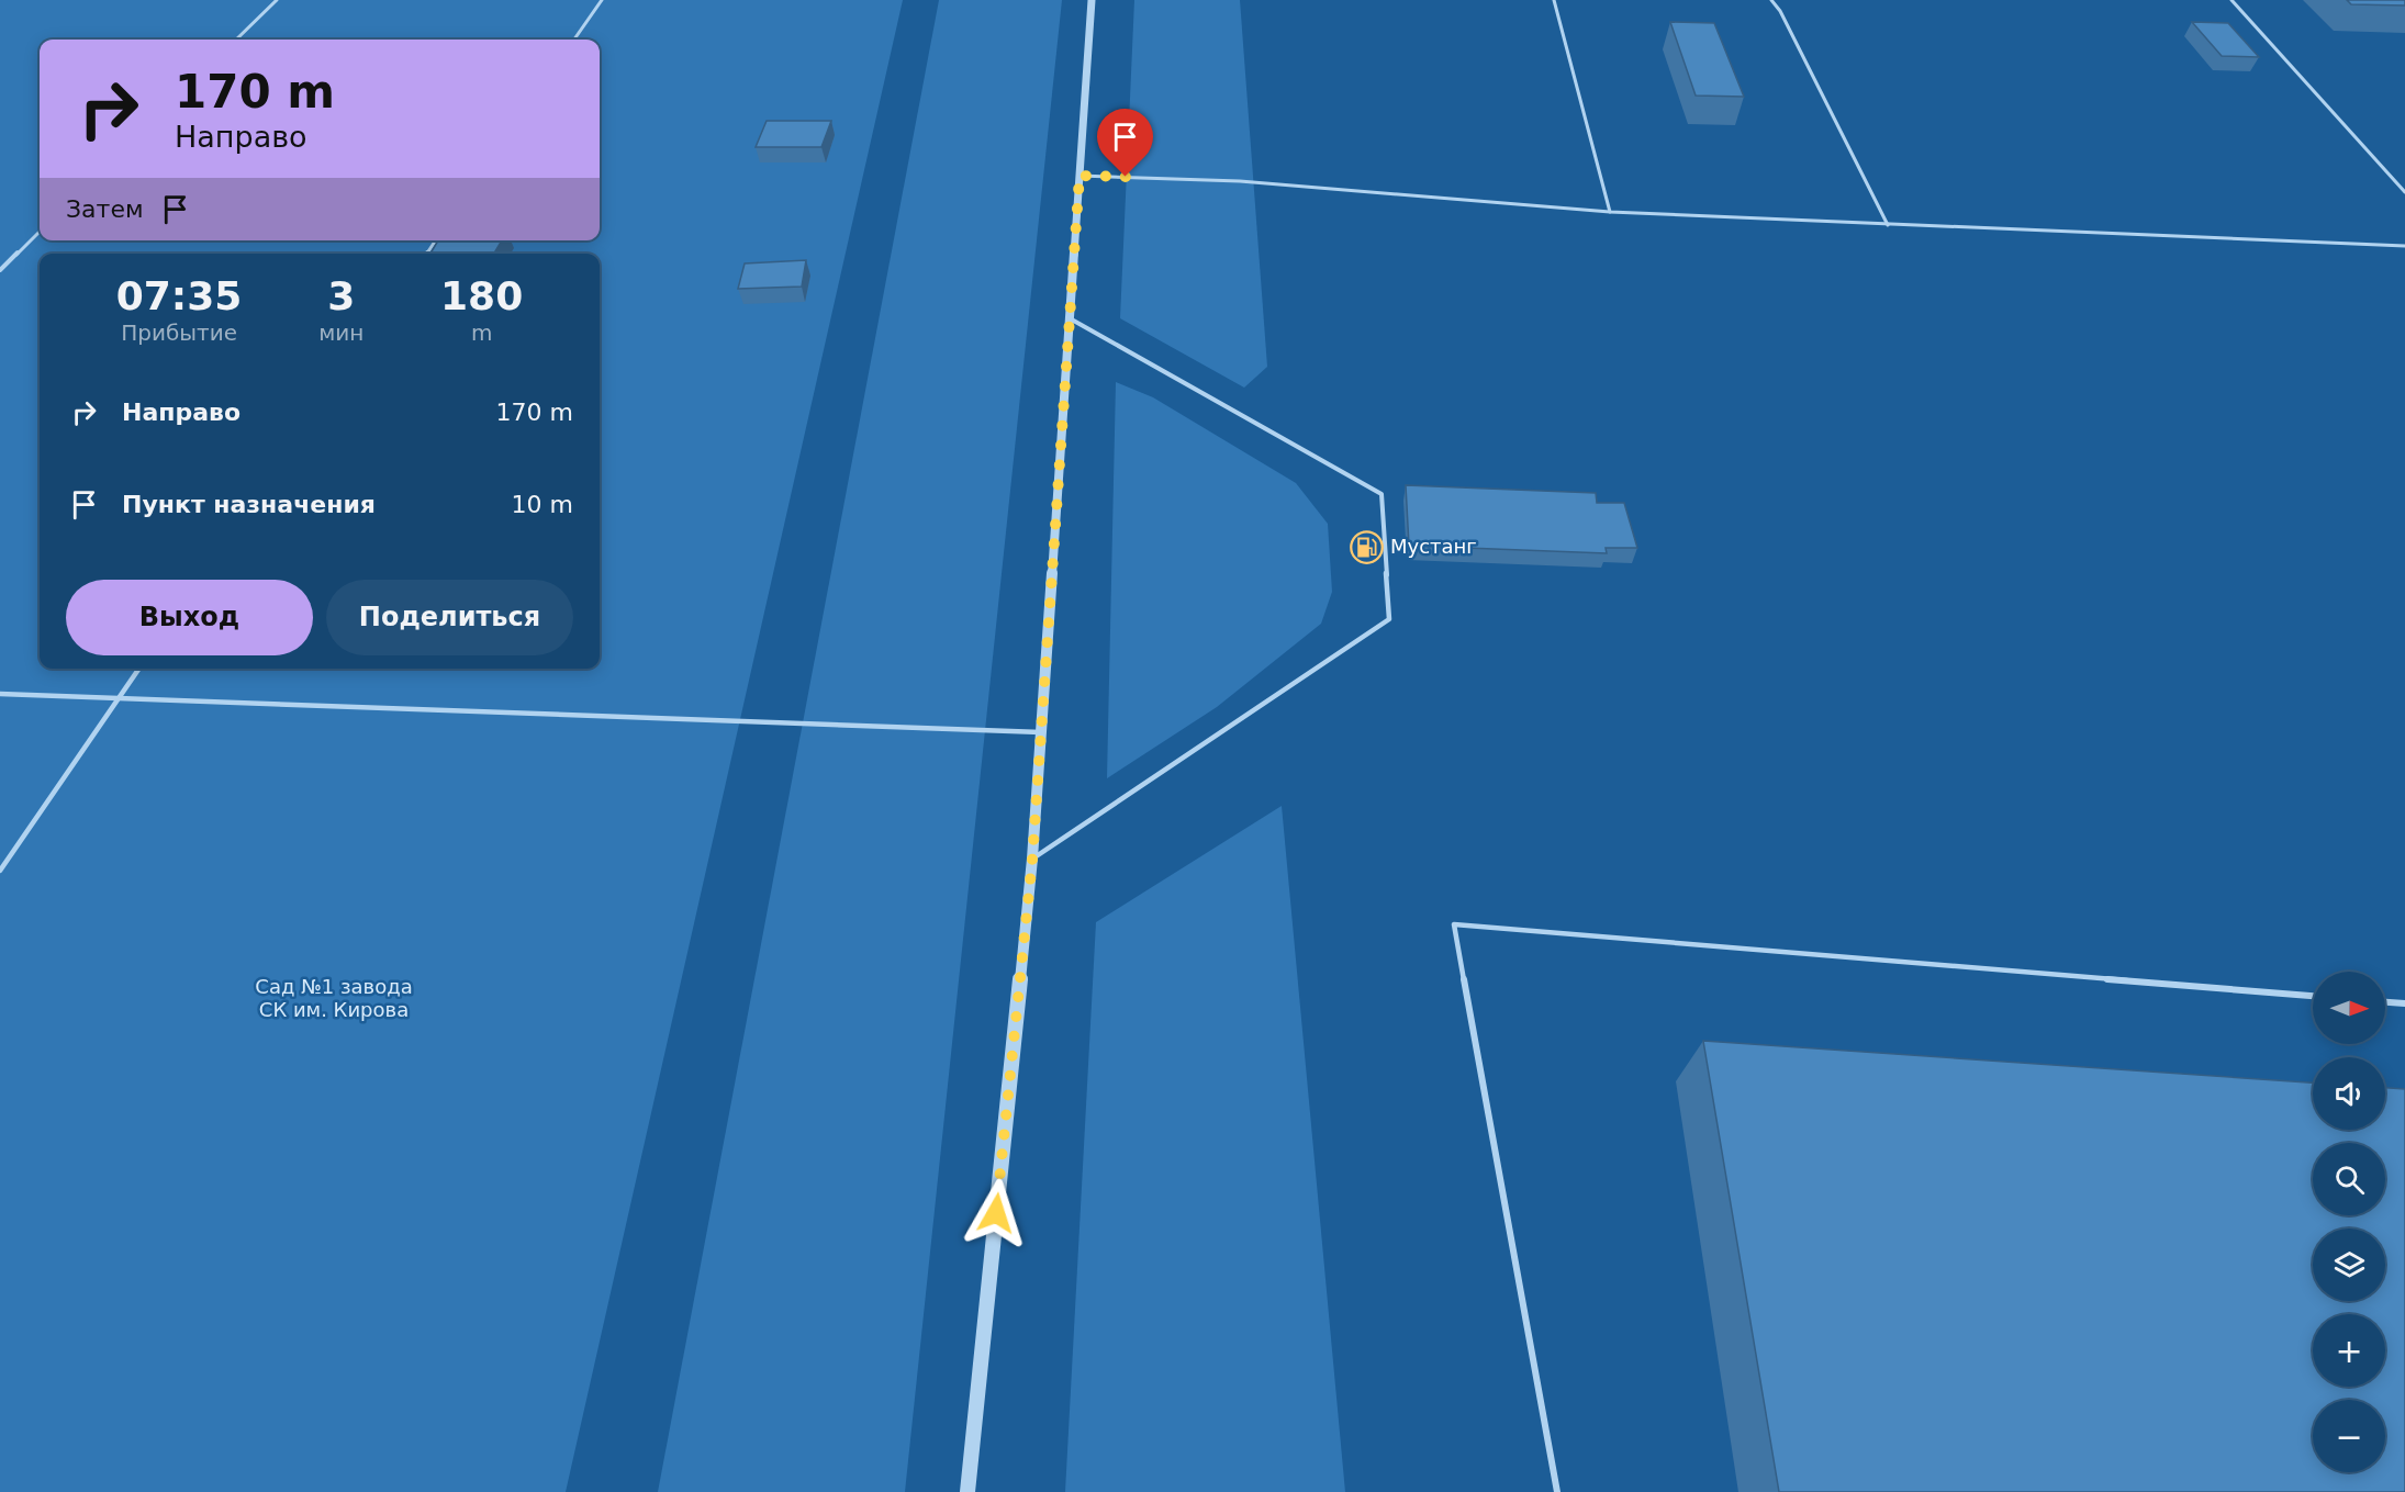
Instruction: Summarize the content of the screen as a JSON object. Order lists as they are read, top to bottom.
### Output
{
  "parks": ["Сад №1 завода СК им. Кирова"],
  "places": {
    "fuel station": ["Мустанг"]
  },
  "north": "right",
  "page": {
    "turn": ["170 m", "Направо"],
    "then": "Затем",
    "eta": [
      "07:35",
      "Прибытие",
      "3",
      "мин",
      "180",
      "m"
    ],
    "list": [
      {
        "name": "Направо",
        "value": "170 m"
      },
      {
        "name": "Пункт назначения",
        "value": "10 m"
      }
    ],
    "buttons": ["Выход", "Поделиться"],
    "map_buttons": ["+", "−"]
  }
}
